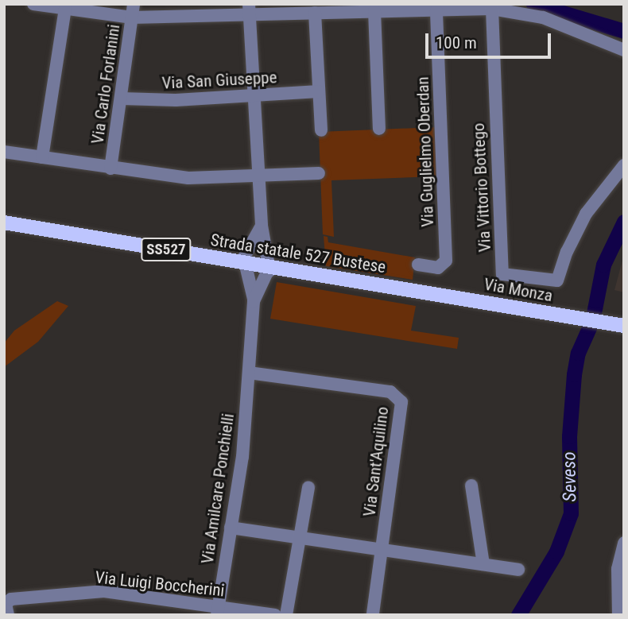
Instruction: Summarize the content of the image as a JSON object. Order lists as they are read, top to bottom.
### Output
{
  "streets": {
    "main road": ["SS527", "Strada statale 527 Bustese", "Via Monza"],
    "street": [
      "Via San Giuseppe",
      "Via Carlo Forlanini",
      "Via Guglielmo Oberdan",
      "Via Vittorio Bottego",
      "Via Sant'Aquilino",
      "Via Amilcare Ponchielli",
      "Via Luigi Boccherini"
    ]
  },
  "crossings": [
    ["Via San Giuseppe", "Via Carlo Forlanini"],
    ["Strada statale 527 Bustese", "Via Monza"],
    ["Strada statale 527 Bustese", "Via Amilcare Ponchielli"],
    ["Via Sant'Aquilino", "Via Amilcare Ponchielli"],
    ["Via Amilcare Ponchielli", "Via Luigi Boccherini"]
  ],
  "water": ["Seveso"],
  "scale_bar": "100 m"
}
